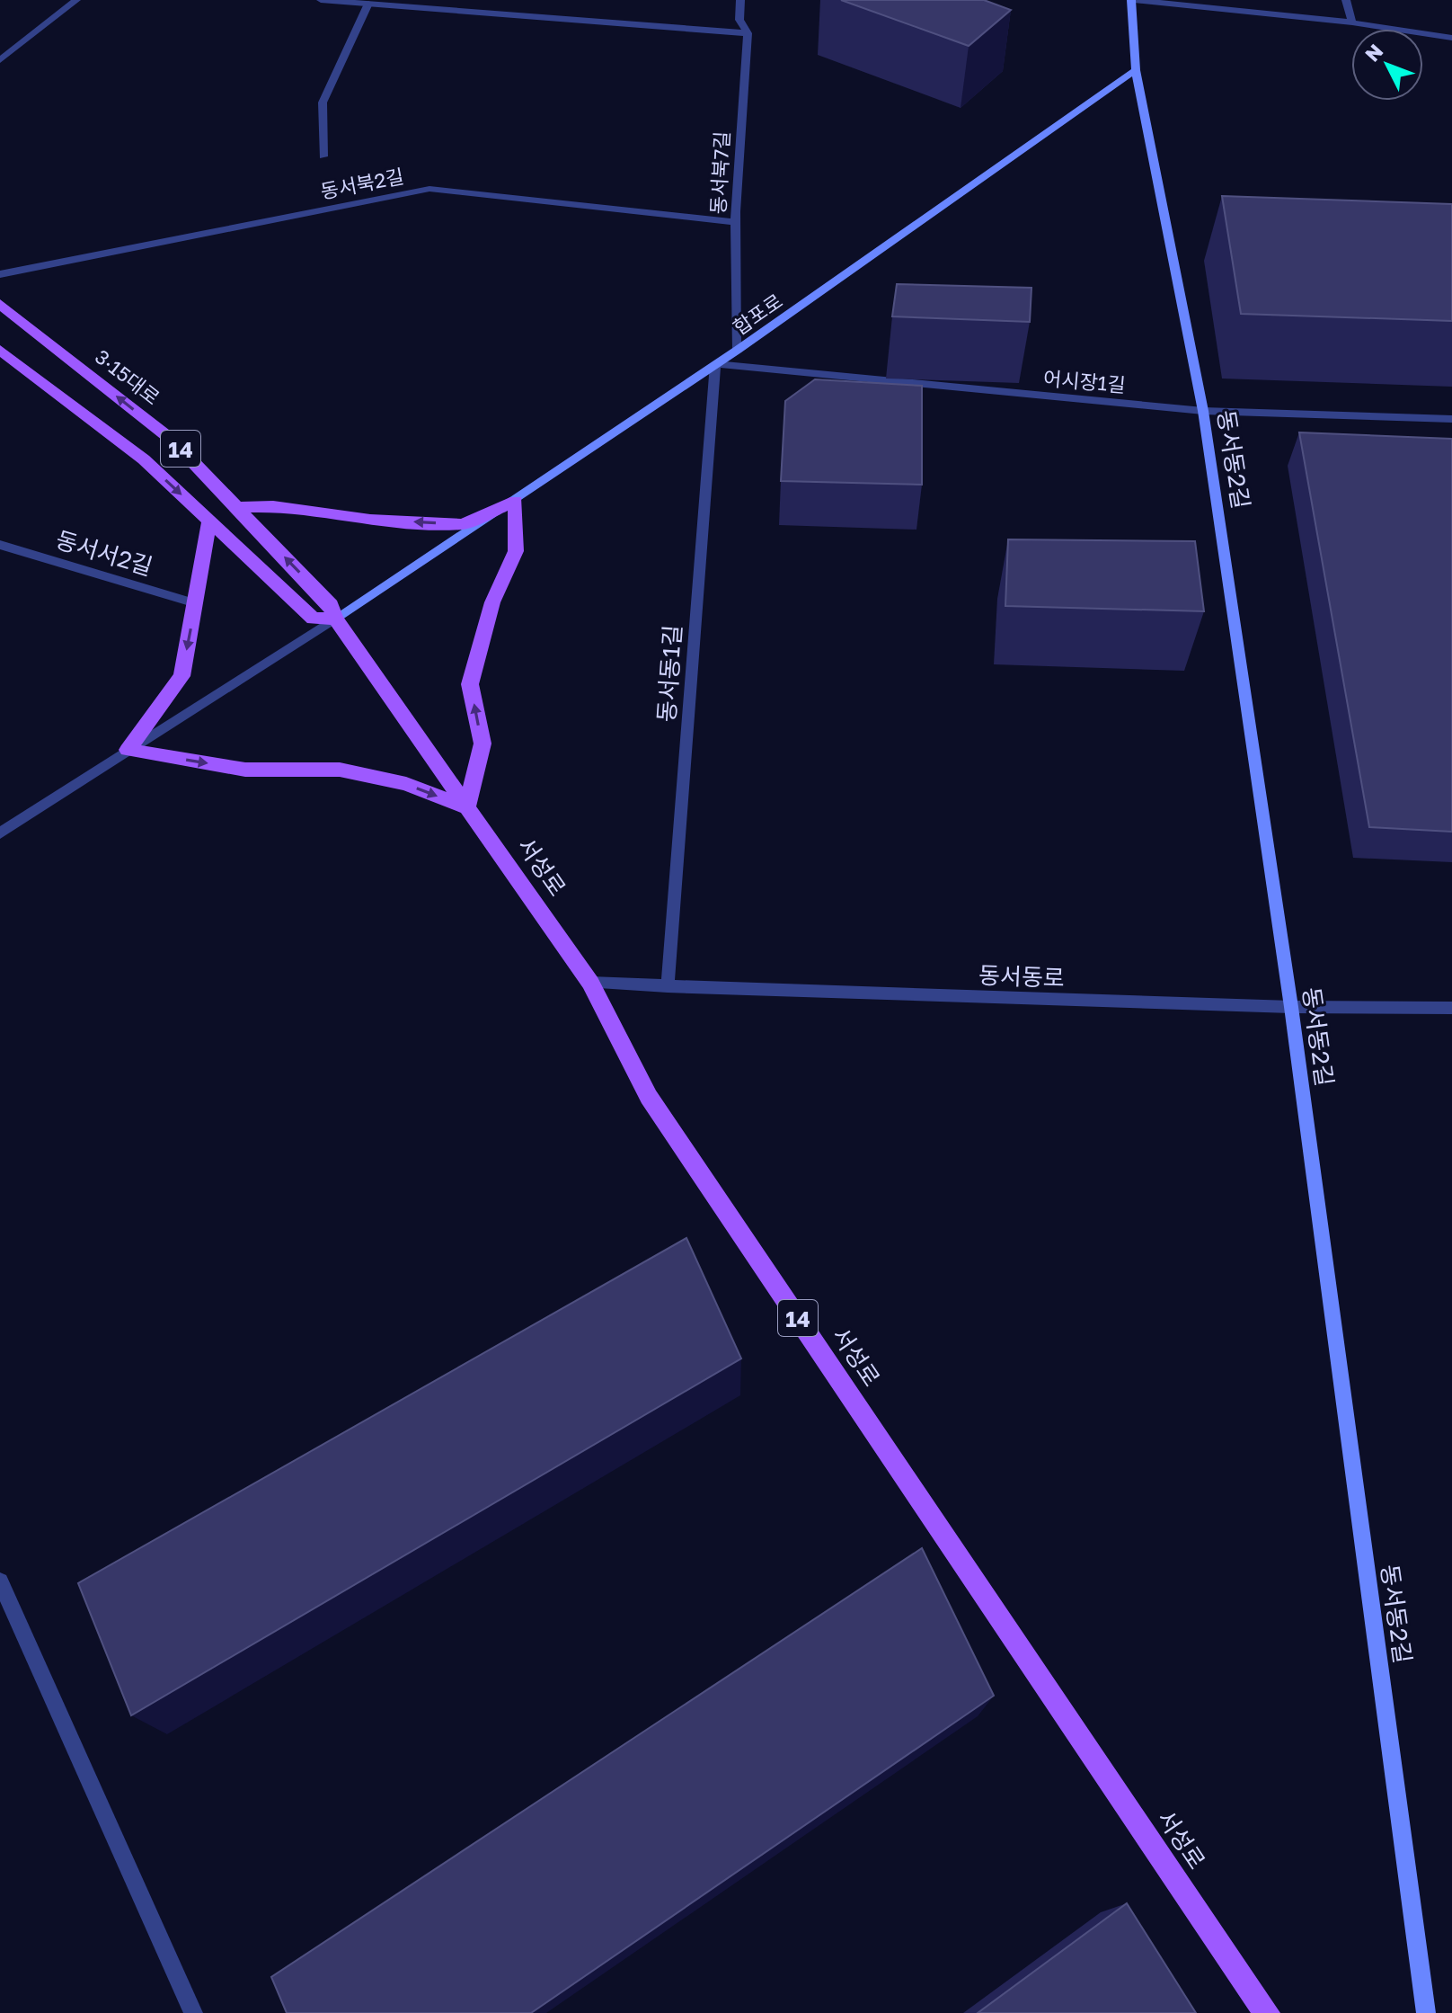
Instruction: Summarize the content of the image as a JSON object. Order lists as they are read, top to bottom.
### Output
{
  "streets": {
    "main road": [
      "합포로",
      "3·15대로",
      "14",
      "동서동2길",
      "서성로"
    ],
    "street": [
      "동서북7길",
      "동서북2길",
      "어시장1길",
      "동서서2길",
      "동서동1길",
      "동서동로"
    ]
  },
  "crossings": [
    ["동서북7길", "동서북2길"],
    ["동서북7길", "합포로"],
    ["합포로", "3·15대로"],
    ["합포로", "어시장1길"],
    ["합포로", "14"],
    ["합포로", "동서동2길"],
    ["합포로", "동서동1길"],
    ["합포로", "서성로"],
    ["3·15대로", "14"],
    ["3·15대로", "서성로"],
    ["어시장1길", "동서동2길"],
    ["어시장1길", "동서동1길"],
    ["14", "서성로"],
    ["동서동2길", "동서동로"],
    ["동서동1길", "동서동로"],
    ["서성로", "동서동로"]
  ],
  "north": "top left"
}
